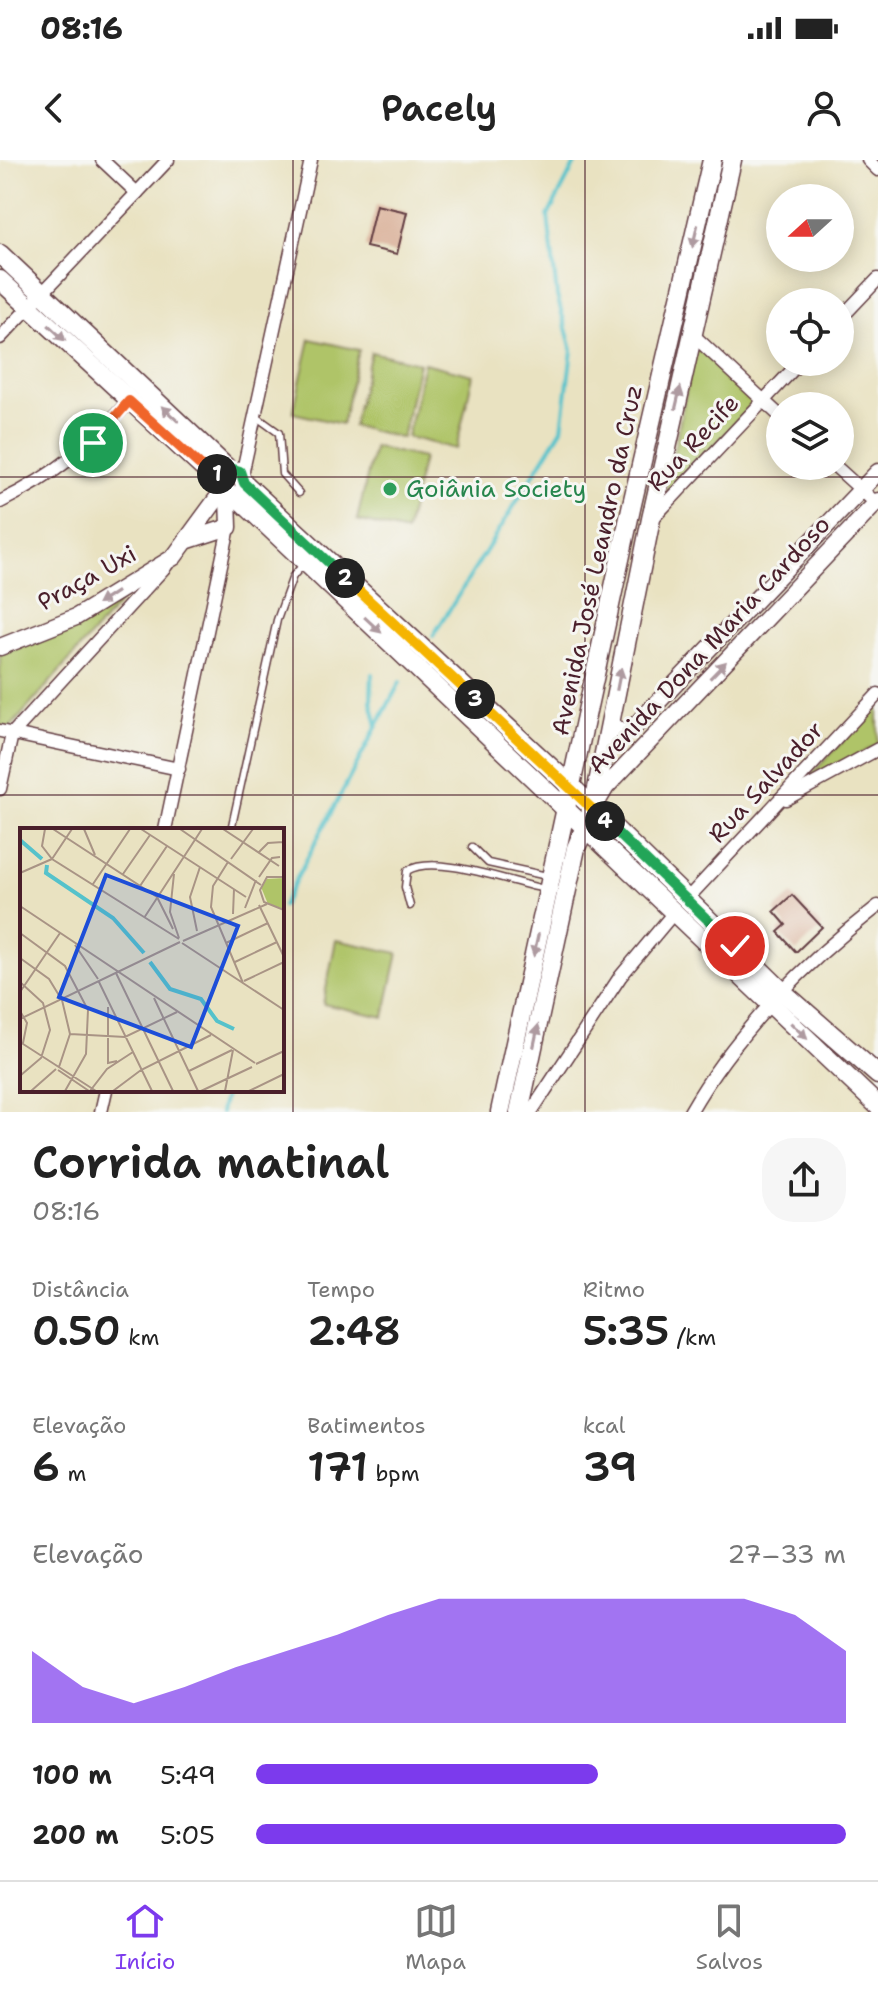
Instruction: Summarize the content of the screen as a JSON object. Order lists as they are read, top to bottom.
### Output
{
  "streets": {
    "main road": ["Avenida José Leandro da Cruz", "Avenida Dona Maria Cardoso"],
    "street": ["Rua Recife", "Praça Uxi", "Rua Salvador"]
  },
  "crossings": [
    ["Rua Recife", "Avenida José Leandro da Cruz"],
    ["Avenida José Leandro da Cruz", "Avenida Dona Maria Cardoso"]
  ],
  "places": ["Goiânia Society"],
  "north": "left",
  "page": {
    "status": "08:16",
    "header": "Pacely",
    "pins": [
      "1",
      "2",
      "3",
      "4"
    ],
    "heading": ["Corrida matinal", "08:16"],
    "stats": [
      ["Distância", "0.50 km"],
      ["Tempo", "2:48"],
      ["Ritmo", "5:35 /km"],
      ["Elevação", "6 m"],
      ["Batimentos", "171 bpm"],
      ["kcal", "39"]
    ],
    "chart": ["Elevação", "27–33 m"],
    "list": [
      {
        "name": "100 m",
        "note": "5:49"
      },
      {
        "name": "200 m",
        "note": "5:05"
      }
    ],
    "tabs": ["Início", "Mapa", "Salvos"]
  }
}
